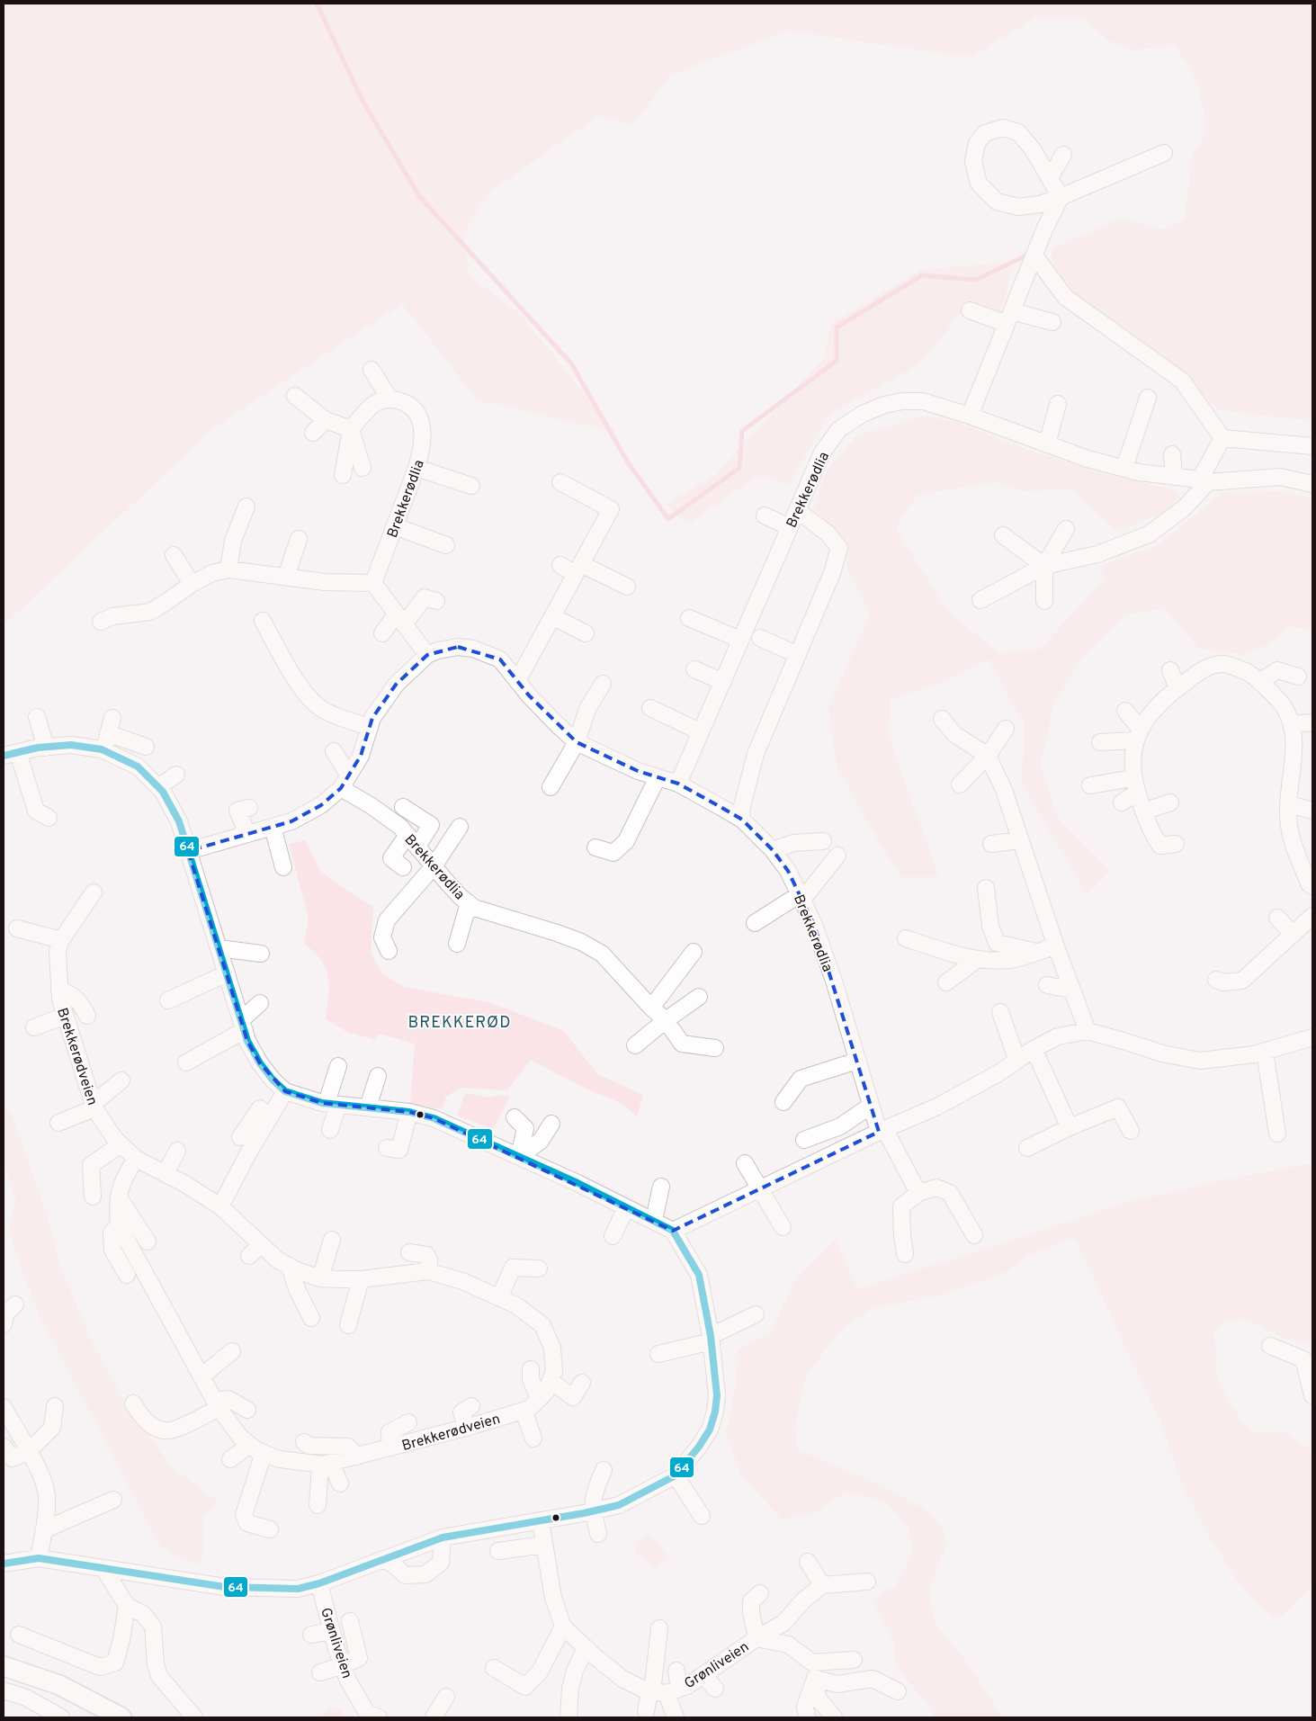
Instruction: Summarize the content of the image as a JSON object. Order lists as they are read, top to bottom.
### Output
{
  "streets": {
    "street": ["Brekkerødlia", "Brekkerødveien", "Grønliveien"]
  },
  "districts": ["BREKKERØD"],
  "lines": ["transit line 64"]
}
